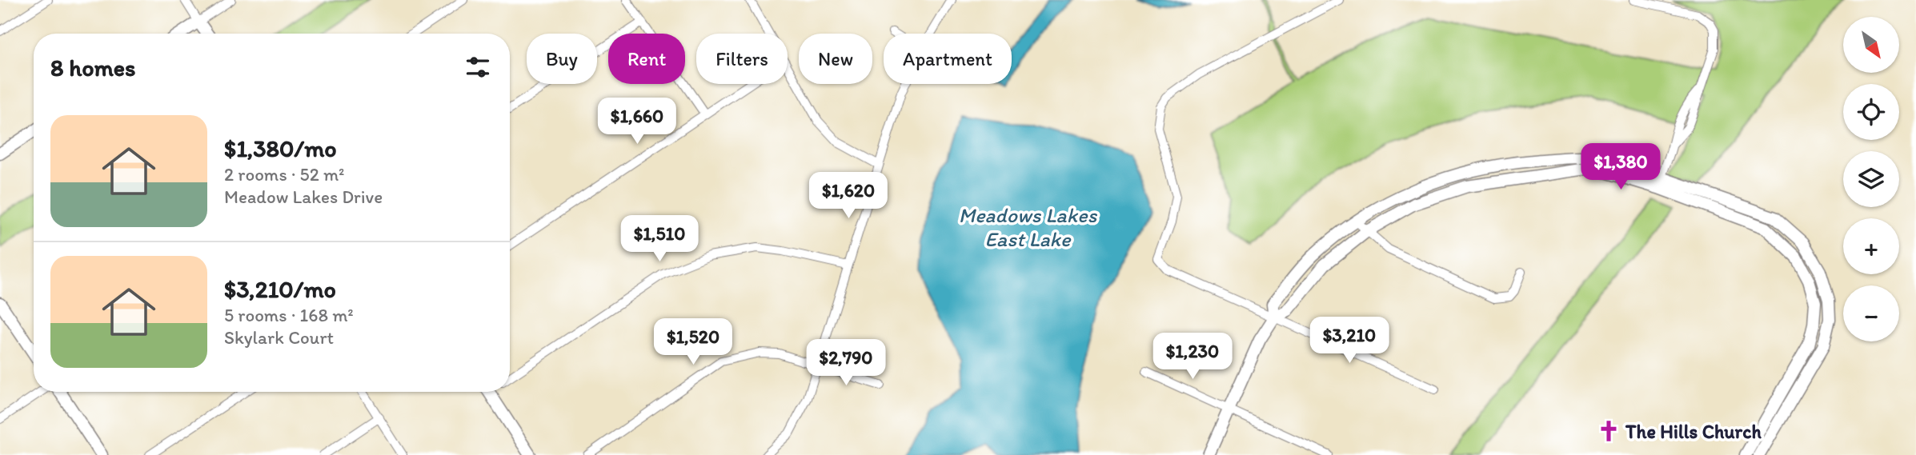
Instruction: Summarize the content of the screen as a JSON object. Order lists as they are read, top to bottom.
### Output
{
  "water": ["Meadows Lakes East Lake"],
  "places": {
    "church": ["The Hills Church"]
  },
  "north": "bottom right",
  "page": {
    "map_buttons": ["+", "−"],
    "chip": [
      "Buy",
      "Rent",
      "Filters",
      "New",
      "Apartment"
    ],
    "heading": "8 homes",
    "price": [
      "$1,660",
      "$1,380",
      "$1,620",
      "$1,510",
      "$3,210",
      "$1,520",
      "$1,230",
      "$2,790"
    ],
    "list": [
      {
        "name": "$1,380/mo",
        "note": "2 rooms · 52 m² · Meadow Lakes Drive"
      },
      {
        "name": "$3,210/mo",
        "note": "5 rooms · 168 m² · Skylark Court"
      }
    ]
  }
}
